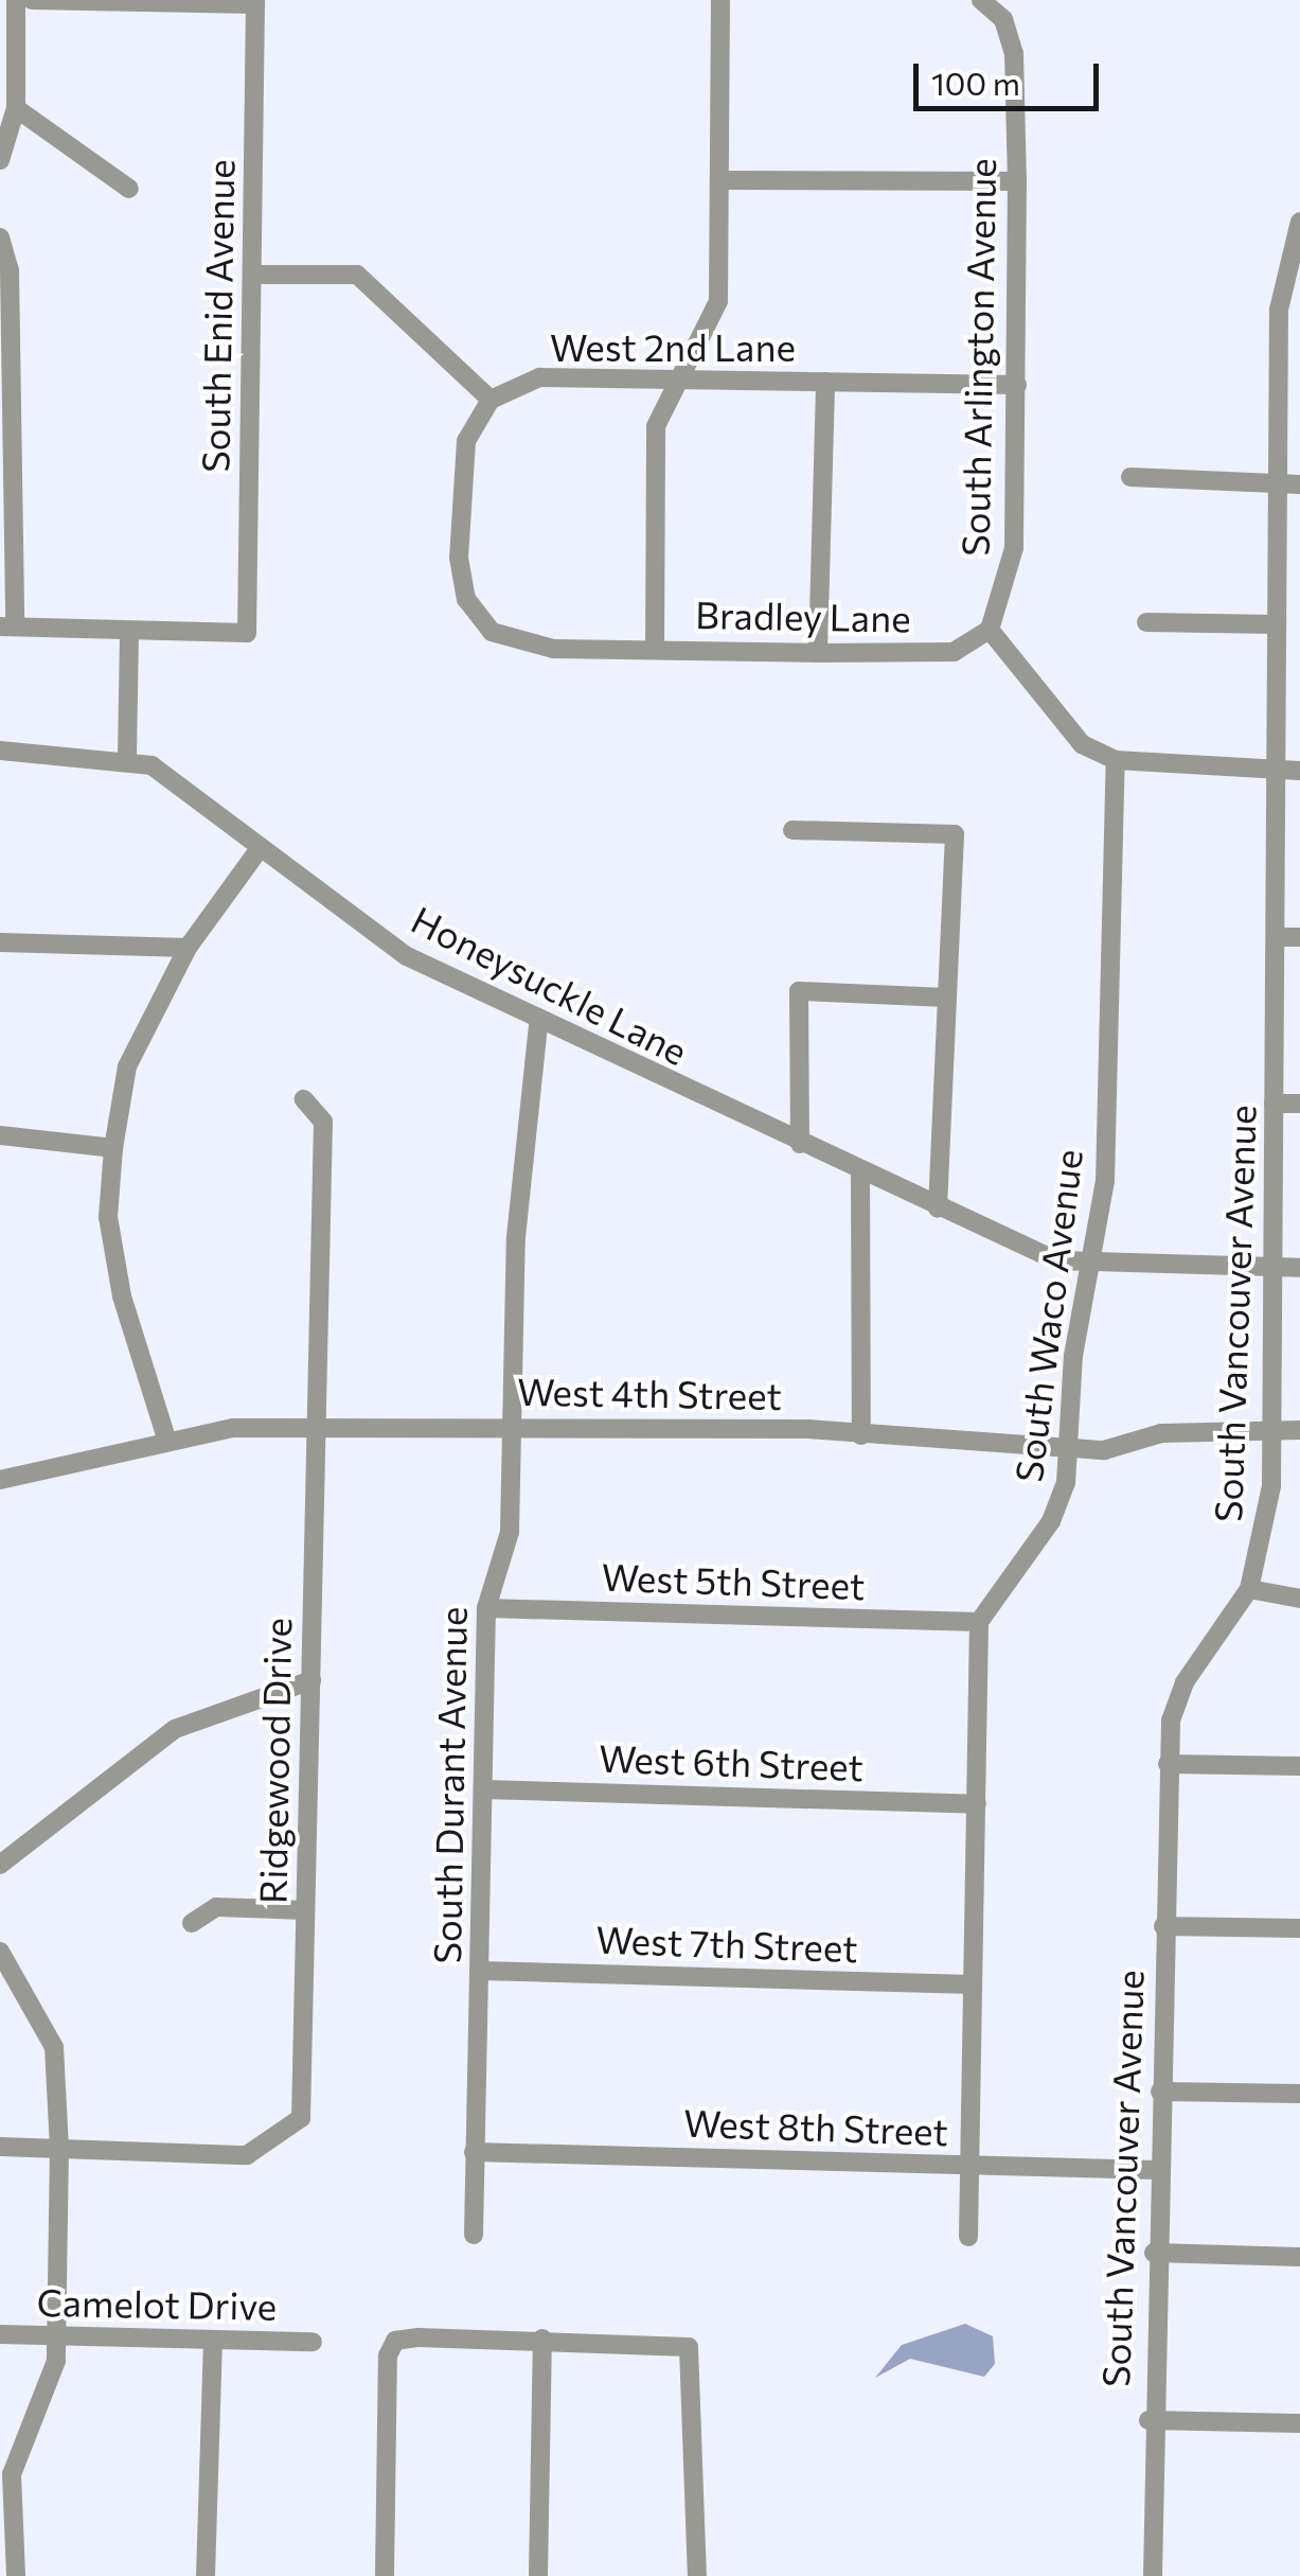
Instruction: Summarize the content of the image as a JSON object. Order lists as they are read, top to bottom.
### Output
{
  "streets": {
    "street": [
      "South Enid Avenue",
      "West 2nd Lane",
      "South Arlington Avenue",
      "Bradley Lane",
      "Honeysuckle Lane",
      "South Vancouver Avenue",
      "South Waco Avenue",
      "West 4th Street",
      "West 5th Street",
      "Ridgewood Drive",
      "West 6th Street",
      "South Durant Avenue",
      "West 7th Street",
      "West 8th Street",
      "Camelot Drive"
    ]
  },
  "crossings": [
    ["West 2nd Lane", "South Arlington Avenue"],
    ["West 2nd Lane", "Bradley Lane"],
    ["South Arlington Avenue", "Bradley Lane"],
    ["Honeysuckle Lane", "South Vancouver Avenue"],
    ["Honeysuckle Lane", "South Waco Avenue"],
    ["Honeysuckle Lane", "South Durant Avenue"],
    ["South Vancouver Avenue", "West 4th Street"],
    ["South Vancouver Avenue", "West 8th Street"],
    ["South Waco Avenue", "West 4th Street"],
    ["South Waco Avenue", "West 5th Street"],
    ["South Waco Avenue", "West 6th Street"],
    ["South Waco Avenue", "West 7th Street"],
    ["South Waco Avenue", "West 8th Street"],
    ["West 4th Street", "Ridgewood Drive"],
    ["West 4th Street", "South Durant Avenue"],
    ["West 5th Street", "South Durant Avenue"],
    ["West 6th Street", "South Durant Avenue"],
    ["South Durant Avenue", "West 7th Street"],
    ["South Durant Avenue", "West 8th Street"]
  ],
  "scale_bar": "100 m"
}
